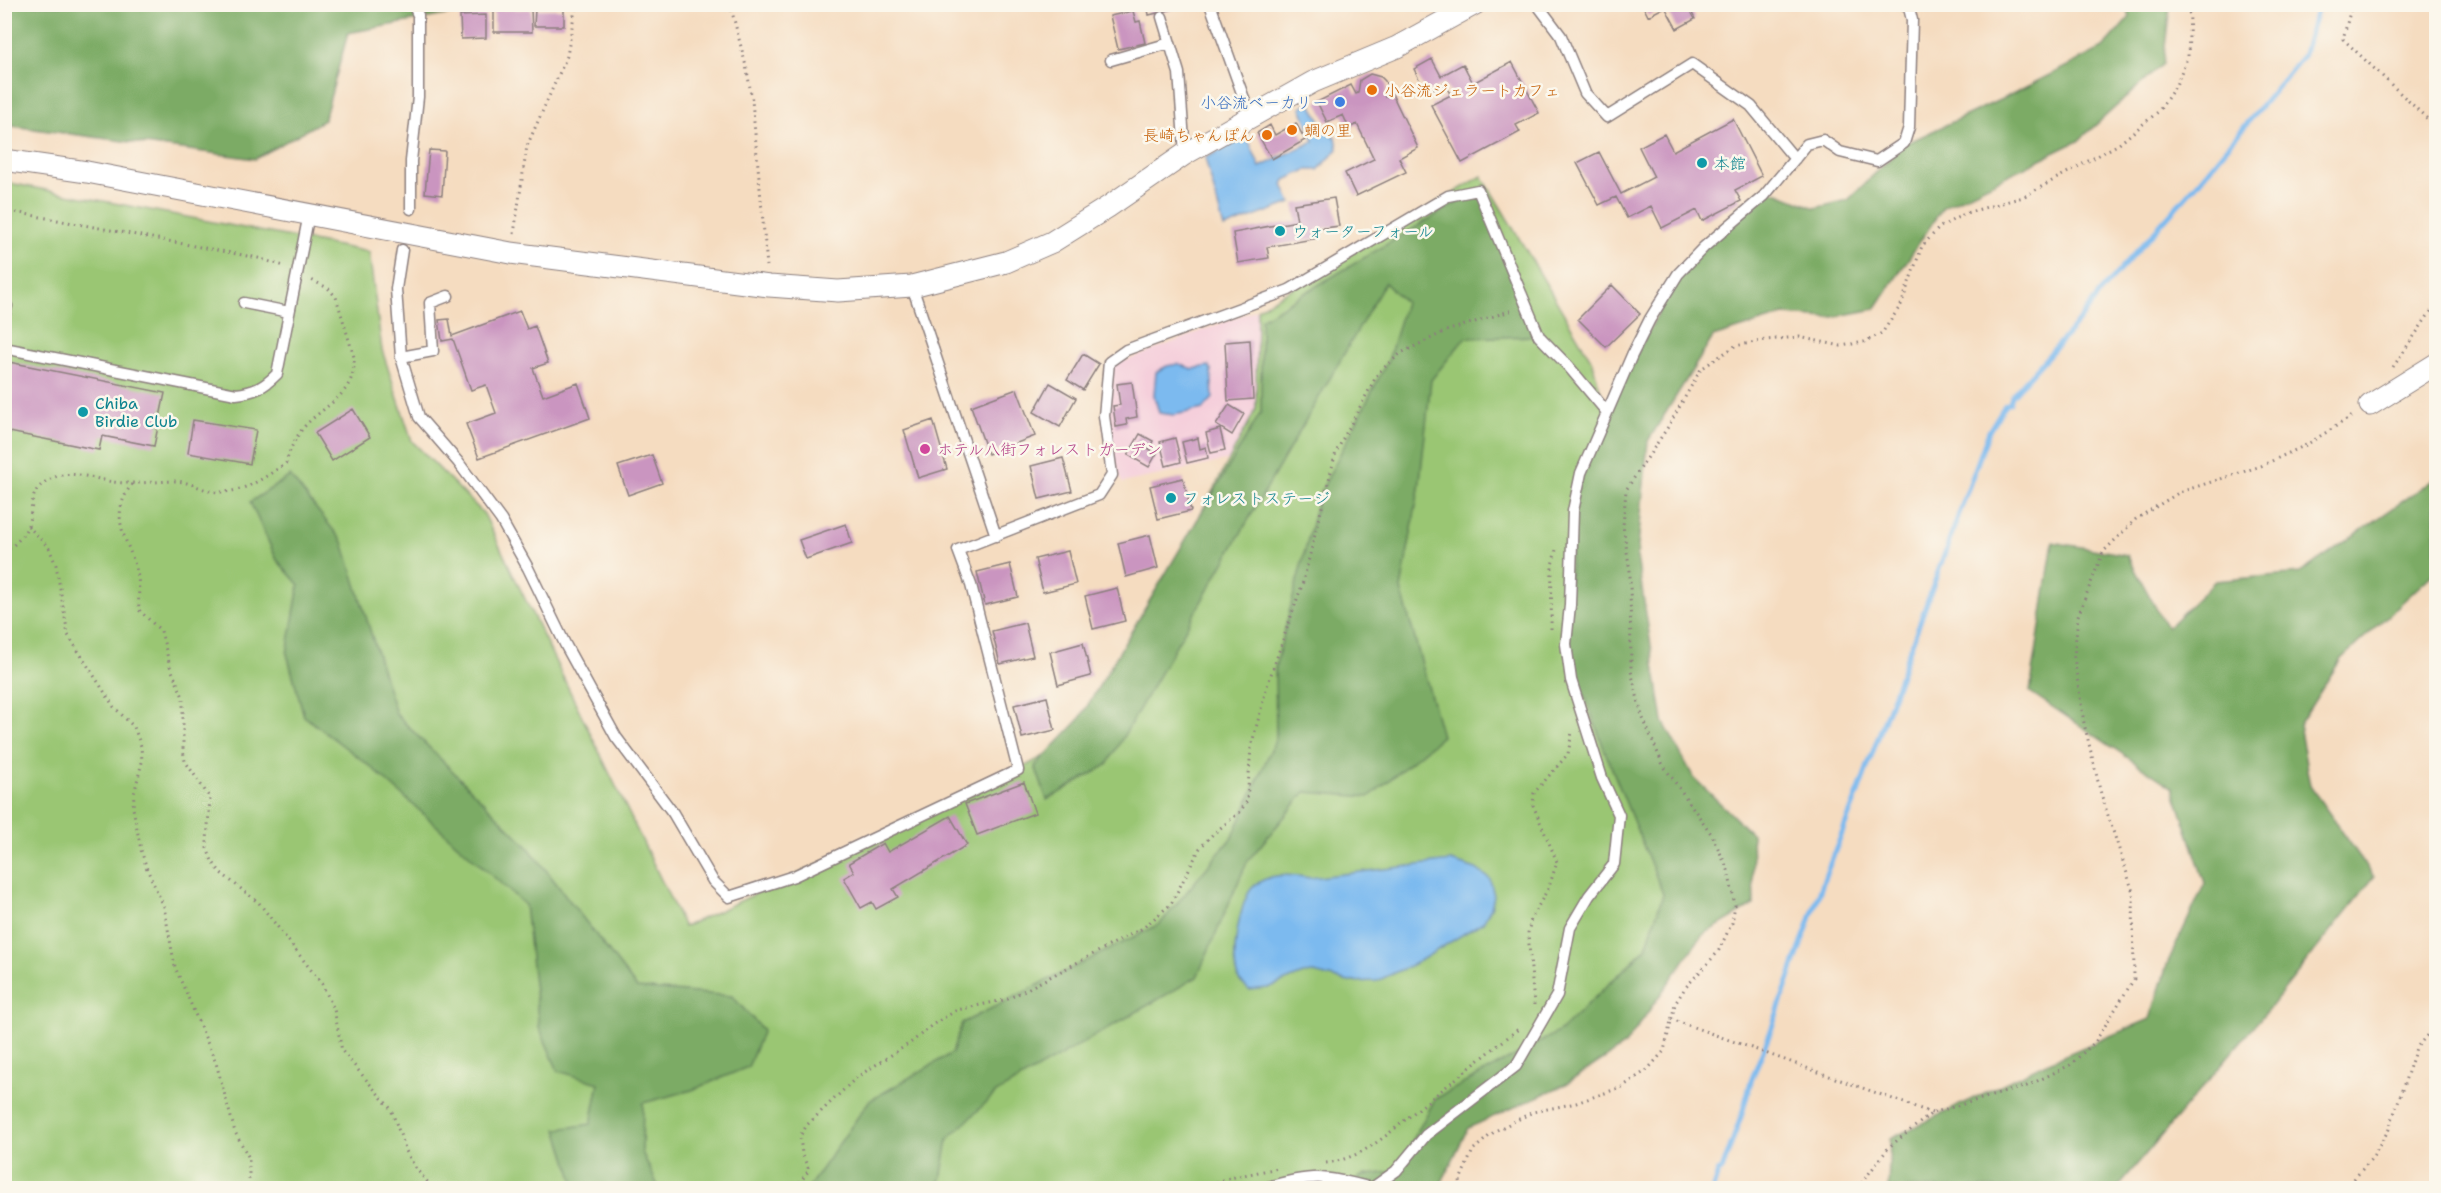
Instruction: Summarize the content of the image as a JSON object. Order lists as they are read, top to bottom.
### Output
{
  "places": [
    "小谷流ジェラートカフェ",
    "小谷流ベーカリー",
    "蜩の里",
    "長崎ちゃんぽん",
    "本館",
    "ウォーターフォール",
    "Chiba Birdie Club",
    "ホテル八街フォレストガーデン",
    "フォレストステージ"
  ]
}
